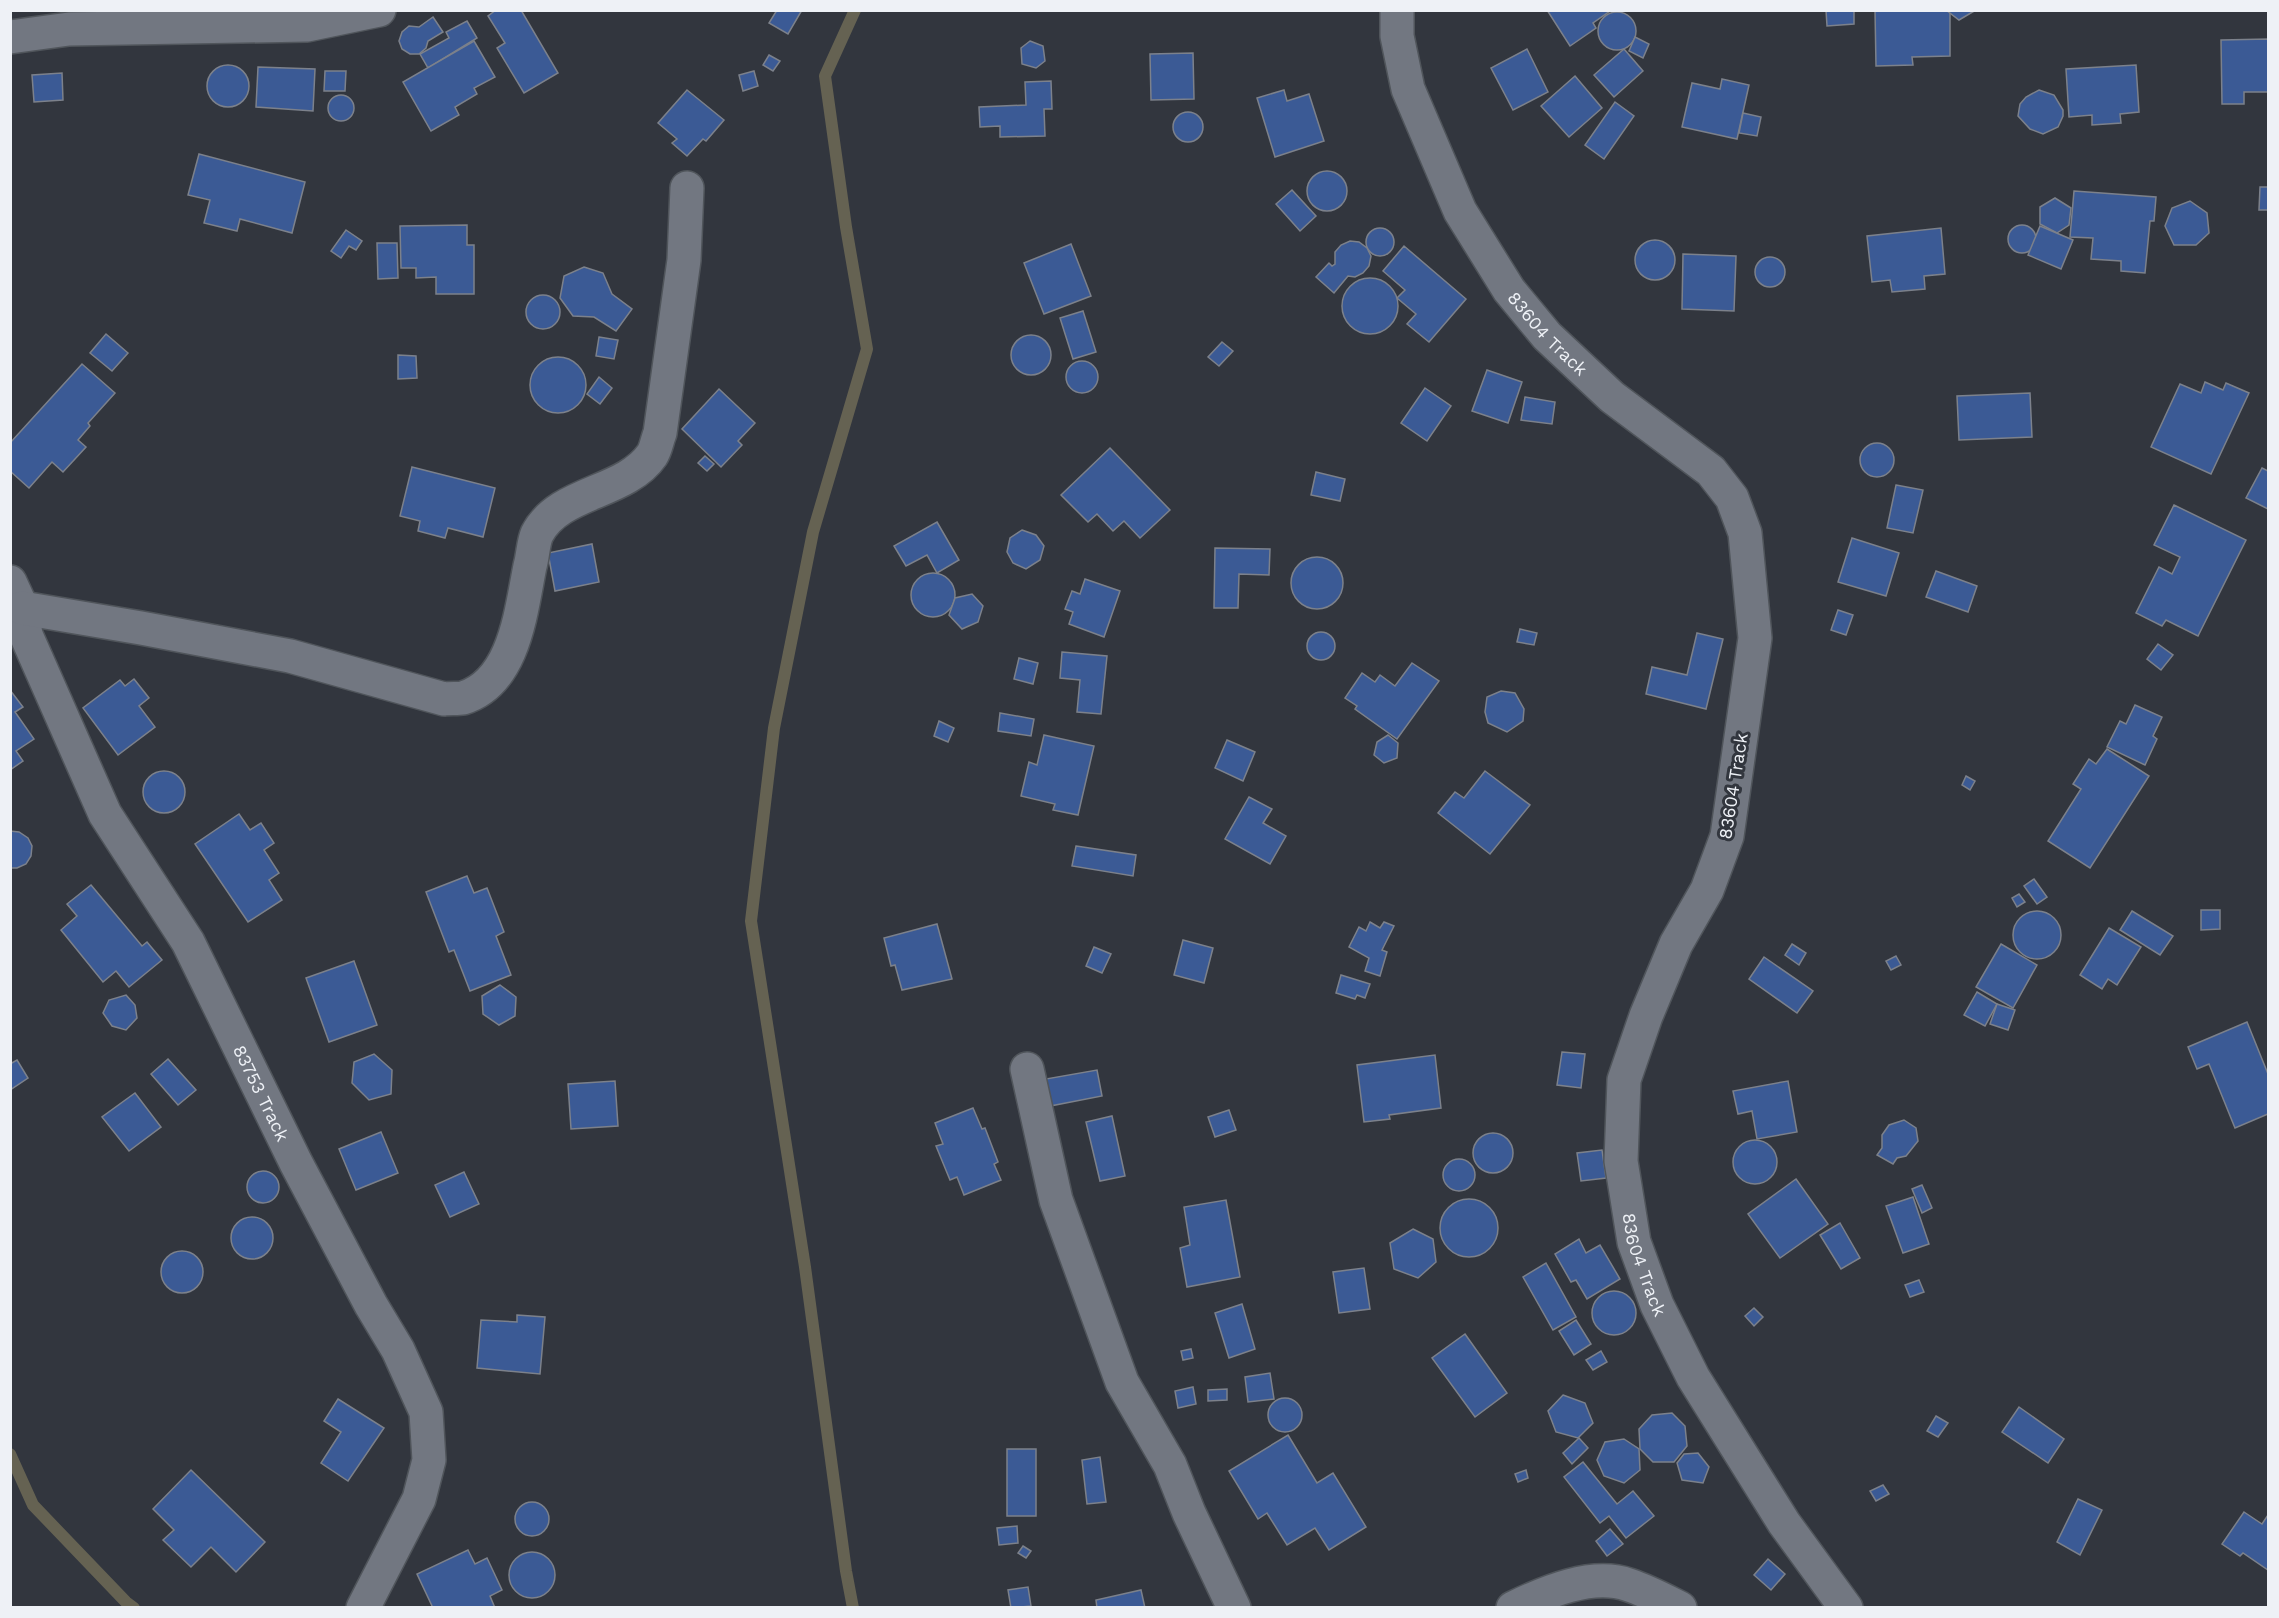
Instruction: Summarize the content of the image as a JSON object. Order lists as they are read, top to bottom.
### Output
{
  "streets": {
    "street": ["83604 Track", "83753 Track"]
  }
}
